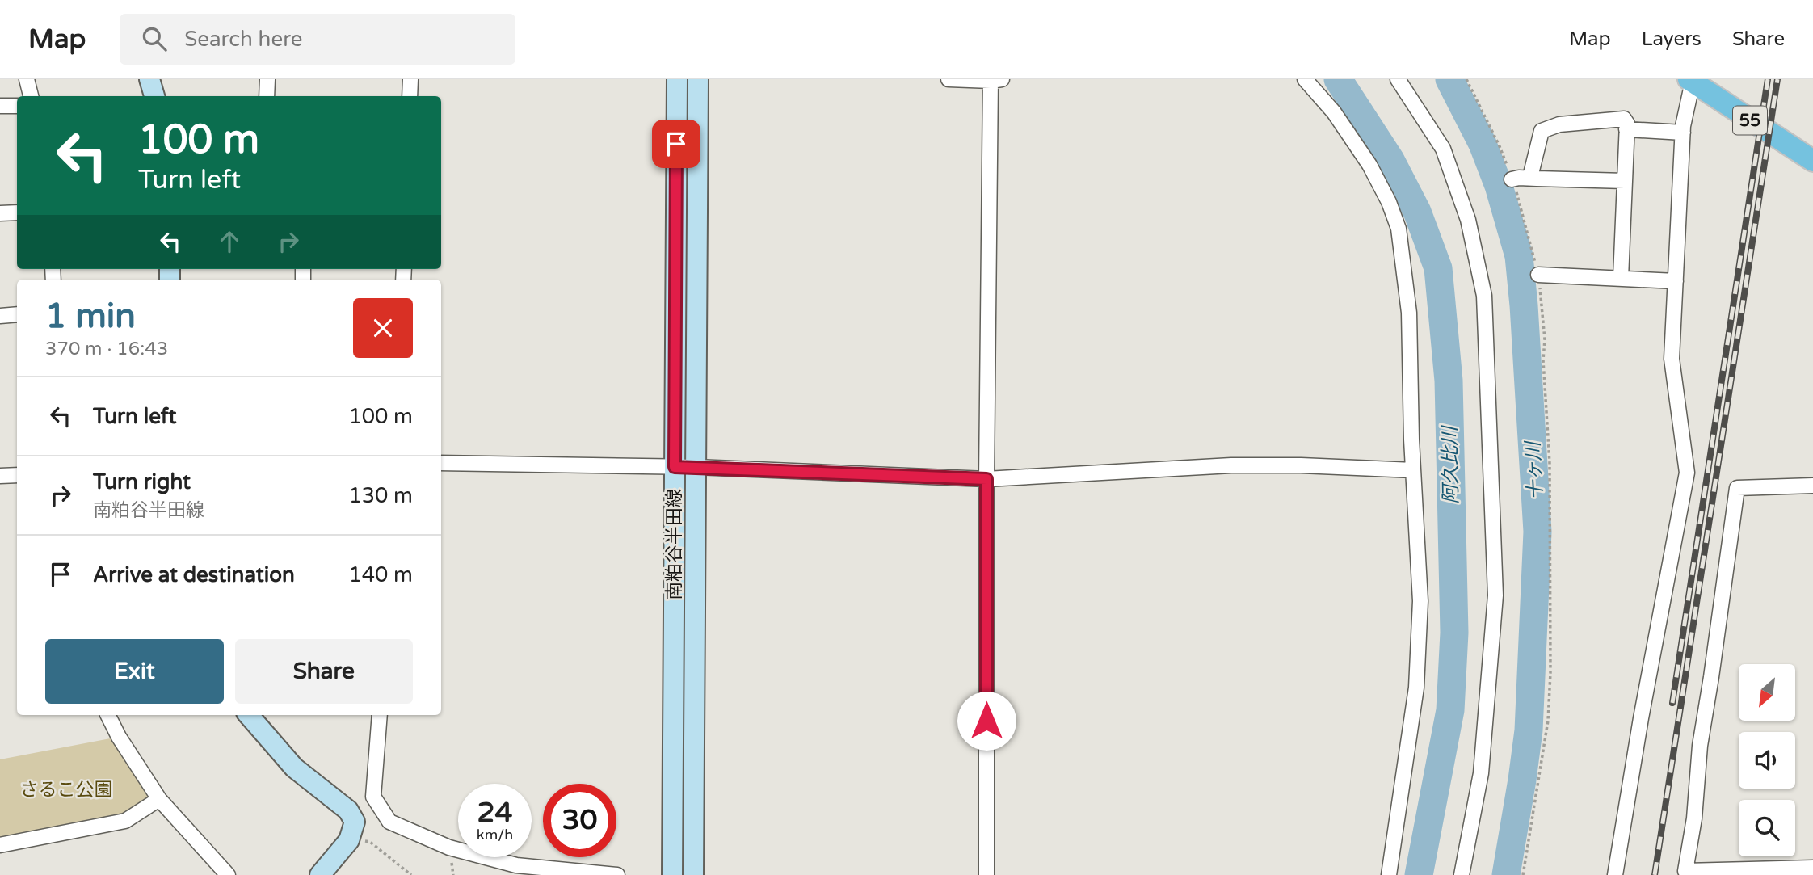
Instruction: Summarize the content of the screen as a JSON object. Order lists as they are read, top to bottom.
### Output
{
  "streets": {
    "main road": ["55", "南粕谷半田線"]
  },
  "water": ["阿久比川", "十ヶ川"],
  "parks": ["さるこ公園"],
  "north": "bottom left",
  "page": {
    "header": "Map",
    "search": "Search here",
    "nav": ["Map", "Layers", "Share"],
    "turn": ["100 m", "Turn left"],
    "heading": ["1 min", "370 m · 16:43"],
    "list": [
      {
        "name": "Turn left",
        "value": "100 m"
      },
      {
        "name": "Turn right",
        "note": "南粕谷半田線",
        "value": "130 m"
      },
      {
        "name": "Arrive at destination",
        "value": "140 m"
      }
    ],
    "buttons": ["Exit", "Share"],
    "speed": "24 km/h",
    "limit": "30"
  }
}
